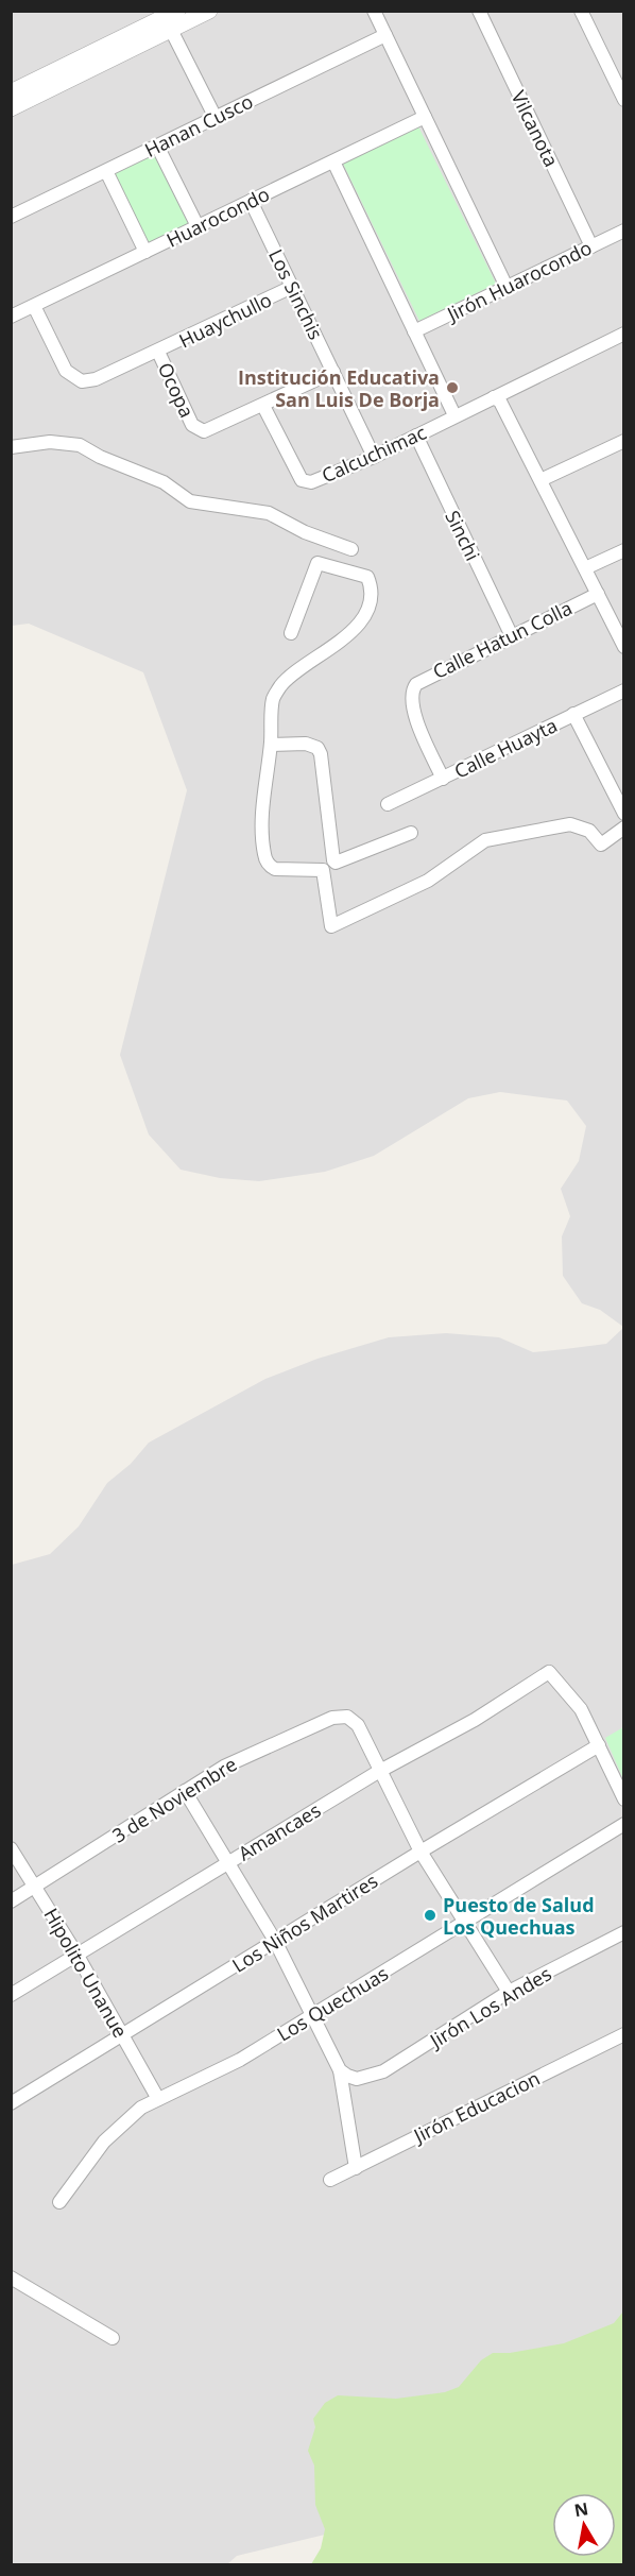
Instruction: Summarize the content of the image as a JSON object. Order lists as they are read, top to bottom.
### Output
{
  "streets": {
    "street": [
      "Hanan Cusco",
      "Vilcanota",
      "Huarocondo",
      "Jirón Huarocondo",
      "Los Sinchis",
      "Huaychullo",
      "Ocopa",
      "Calcuchimac",
      "Sinchi",
      "Calle Hatun Colla",
      "Calle Huayta",
      "3 de Noviembre",
      "Amancaes",
      "Los Niños Martires",
      "Hipolito Unanue",
      "Los Quechuas",
      "Jirón Los Andes",
      "Jirón Educacion"
    ]
  },
  "crossings": [
    ["Vilcanota", "Jirón Huarocondo"],
    ["Huarocondo", "Los Sinchis"],
    ["Huarocondo", "Huaychullo"],
    ["Los Sinchis", "Huaychullo"],
    ["Los Sinchis", "Ocopa"],
    ["Los Sinchis", "Calcuchimac"],
    ["Huaychullo", "Ocopa"],
    ["Ocopa", "Calcuchimac"],
    ["Calcuchimac", "Sinchi"],
    ["Sinchi", "Calle Hatun Colla"],
    ["Calle Hatun Colla", "Calle Huayta"],
    ["3 de Noviembre", "Amancaes"],
    ["3 de Noviembre", "Hipolito Unanue"],
    ["Amancaes", "Los Niños Martires"],
    ["Amancaes", "Hipolito Unanue"],
    ["Los Niños Martires", "Hipolito Unanue"],
    ["Hipolito Unanue", "Los Quechuas"]
  ],
  "places": ["Institución Educativa San Luis De Borja", "Puesto de Salud Los Quechuas"],
  "north": "top"
}
